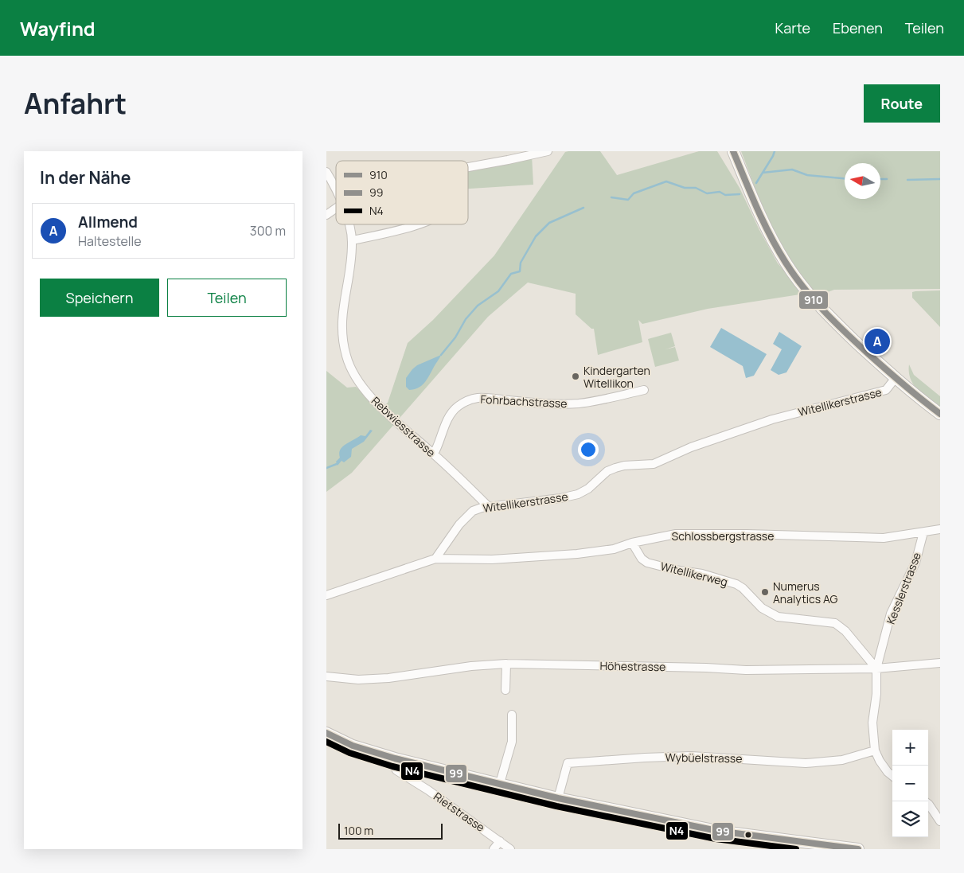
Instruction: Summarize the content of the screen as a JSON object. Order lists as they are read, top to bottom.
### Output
{
  "streets": {
    "street": [
      "Fohrbachstrasse",
      "Witellikerstrasse",
      "Rebwiesstrasse",
      "Schlossbergstrasse",
      "Witellikerweg",
      "Kesslerstrasse",
      "Höhestrasse",
      "Wybüelstrasse",
      "Rietstrasse"
    ]
  },
  "crossings": [
    ["Fohrbachstrasse", "Rebwiesstrasse"],
    ["Witellikerstrasse", "Rebwiesstrasse"],
    ["Witellikerstrasse", "Schlossbergstrasse"],
    ["Schlossbergstrasse", "Witellikerweg"],
    ["Schlossbergstrasse", "Kesslerstrasse"],
    ["Witellikerweg", "Kesslerstrasse"],
    ["Witellikerweg", "Höhestrasse"],
    ["Kesslerstrasse", "Höhestrasse"],
    ["Kesslerstrasse", "Wybüelstrasse"]
  ],
  "places": ["Kindergarten Witellikon", "Numerus Analytics AG"],
  "lines": ["transit line 910", "transit line 99", "transit line N4"],
  "legend": ["910", "99", "N4"],
  "scale_bar": "100 m",
  "north": "left",
  "page": {
    "header": "Wayfind",
    "nav": ["Karte", "Ebenen", "Teilen"],
    "title": "Anfahrt",
    "buttons": [
      "Route",
      ["Speichern", "Teilen"]
    ],
    "heading": "In der Nähe",
    "list": [
      {
        "mark": "A",
        "name": "Allmend",
        "note": "Haltestelle",
        "value": "300 m"
      }
    ],
    "pins": "A",
    "map_buttons": ["+", "−"],
    "scale": "100 m"
  }
}
